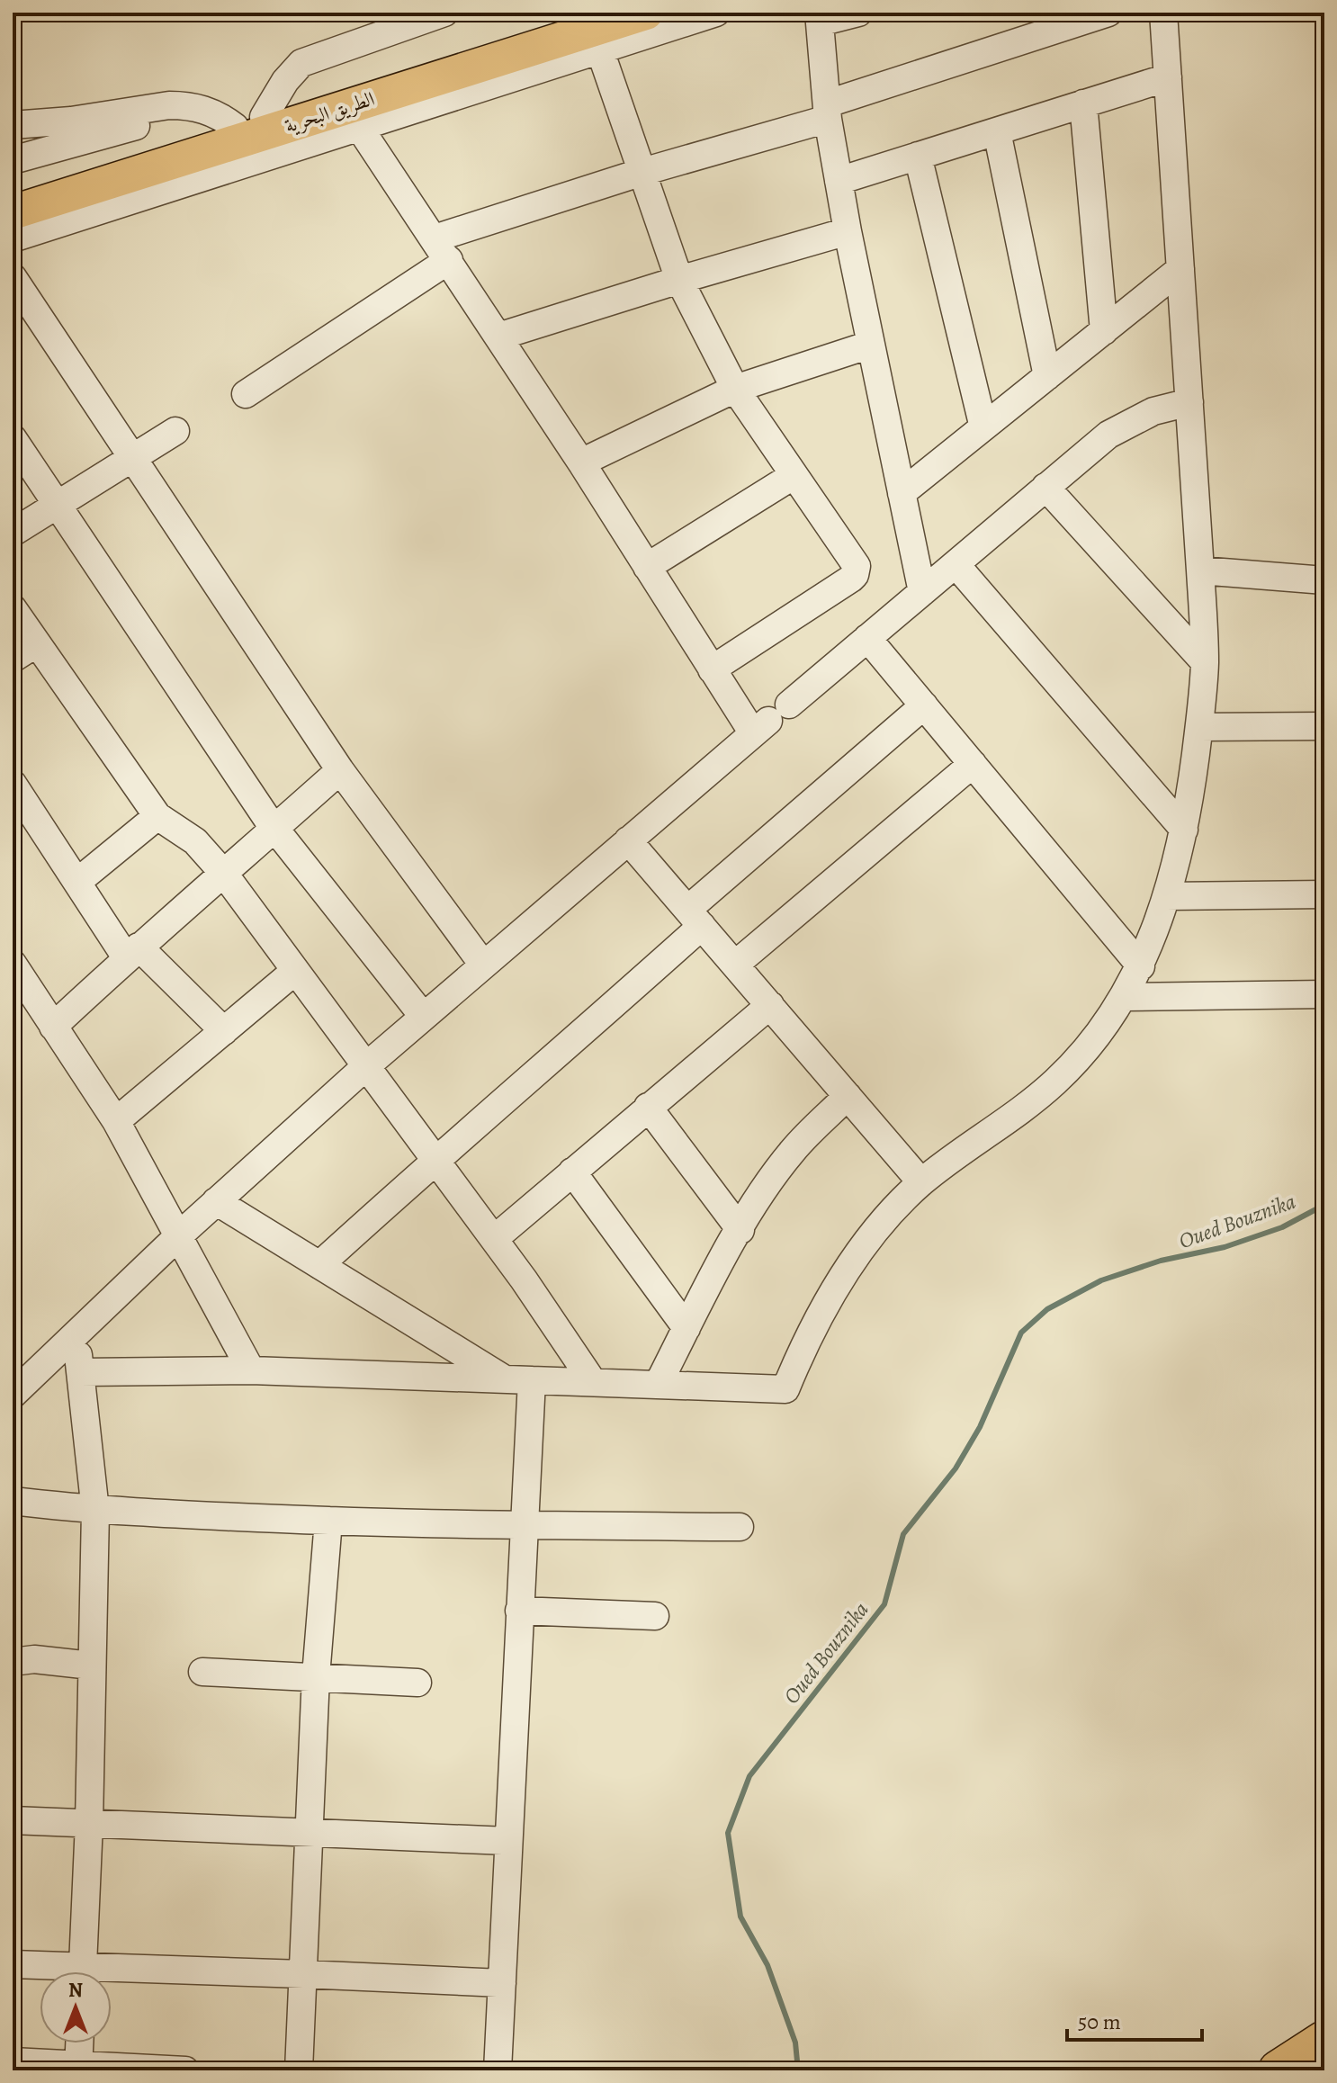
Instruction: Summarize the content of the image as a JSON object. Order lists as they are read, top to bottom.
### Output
{
  "streets": {
    "main road": ["الطريق البحرية"]
  },
  "water": ["Oued Bouznika"],
  "scale_bar": "50 m",
  "north": "top"
}
